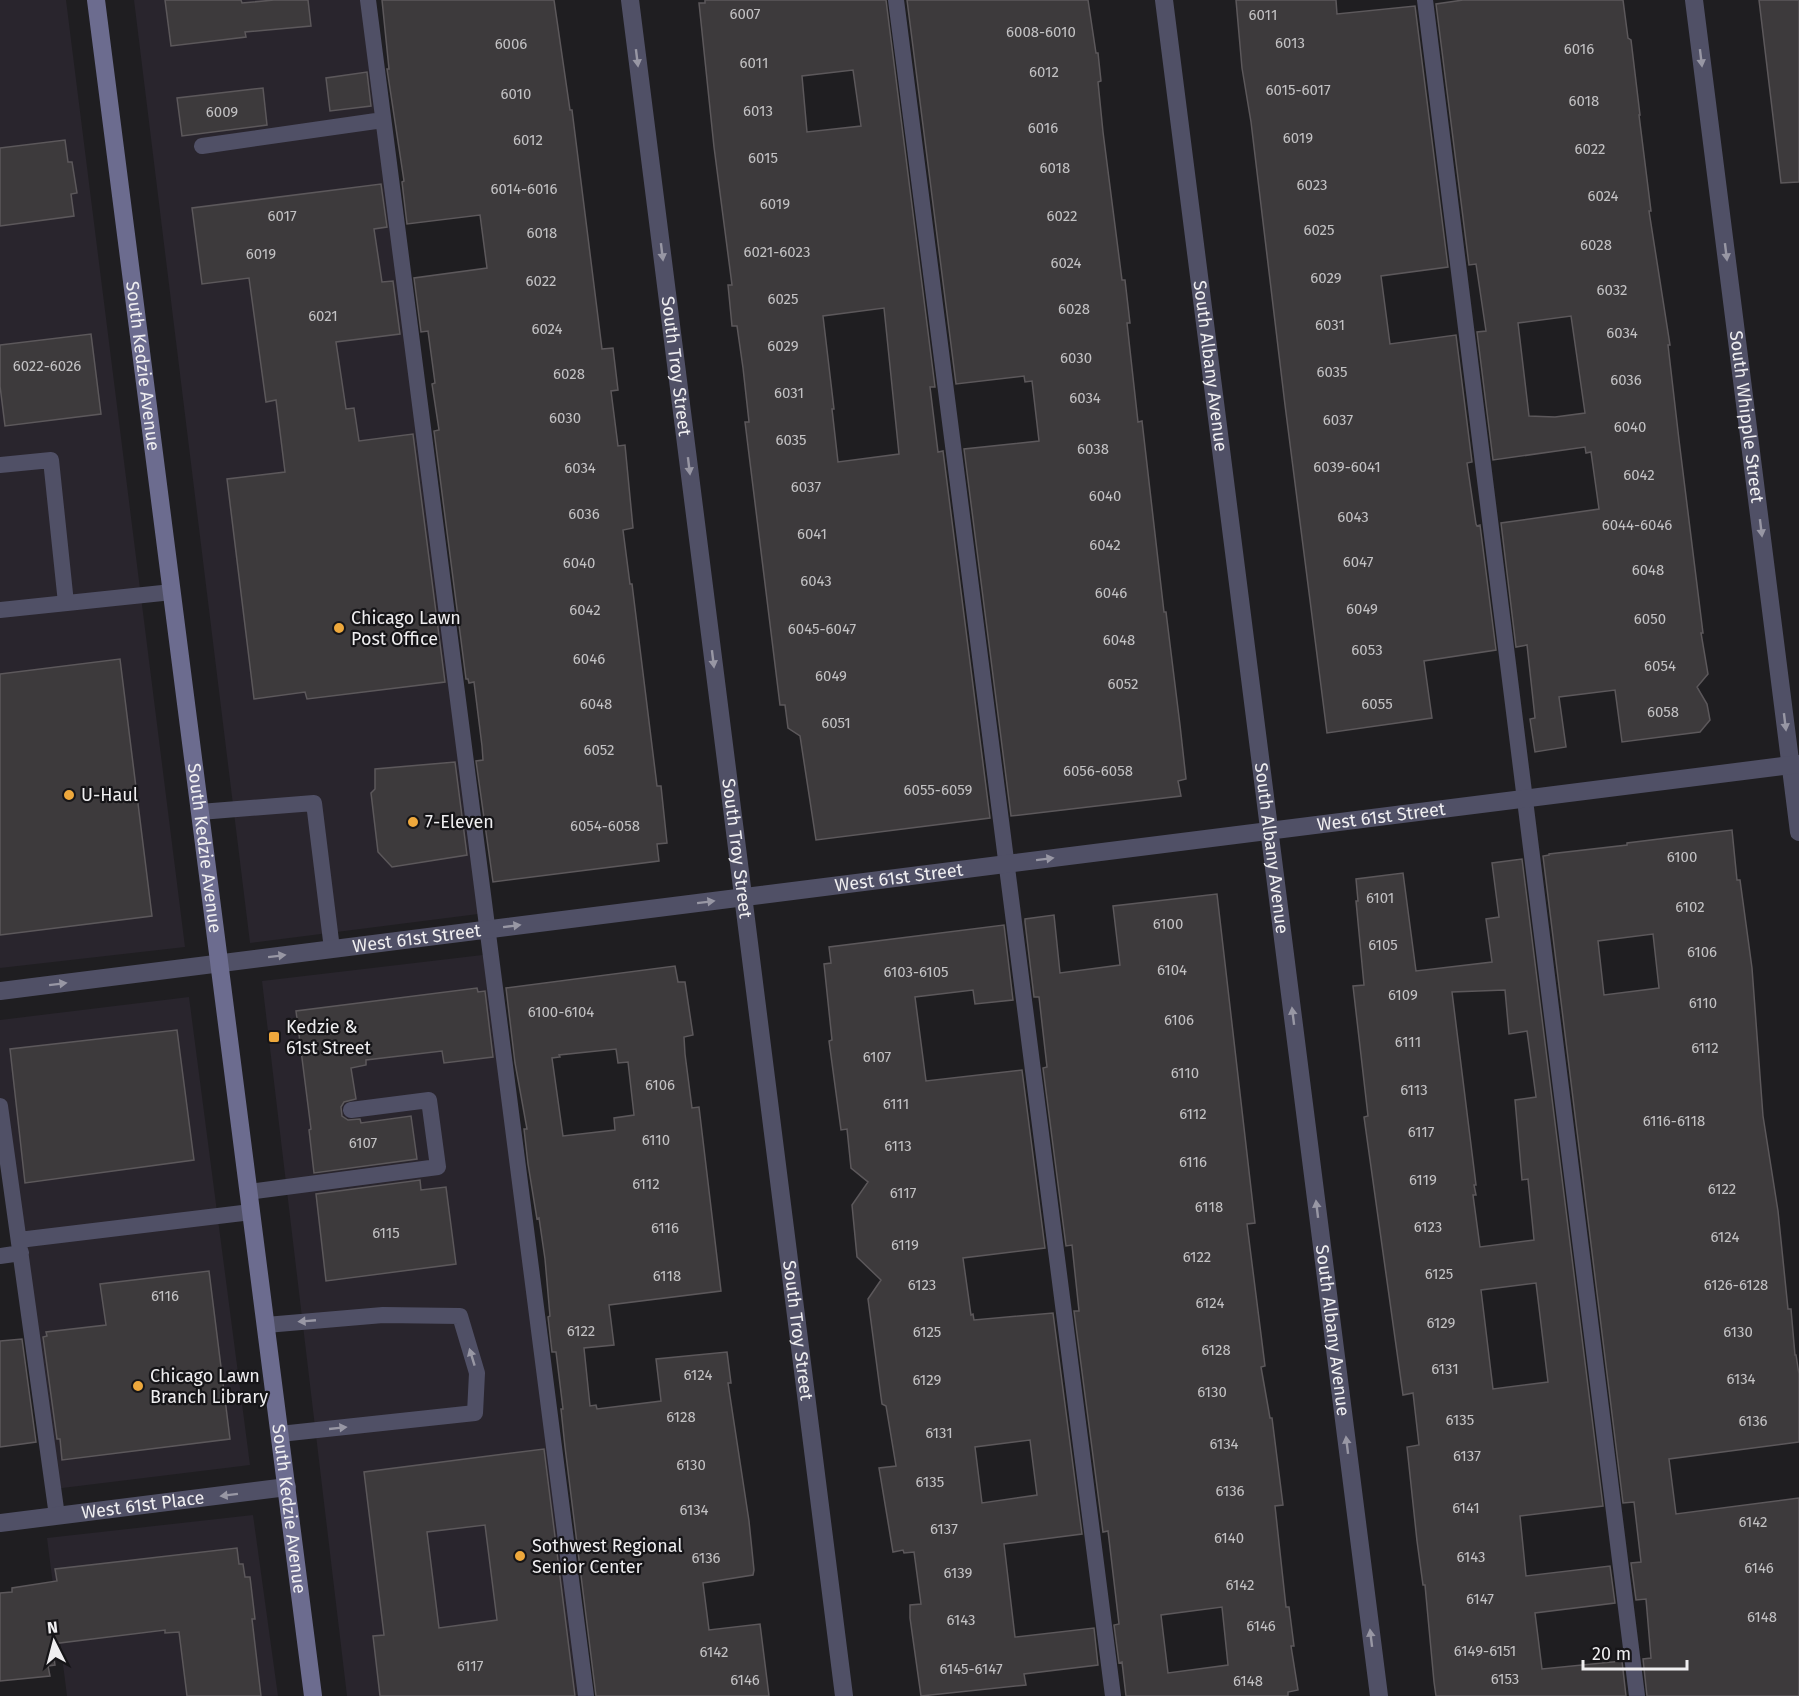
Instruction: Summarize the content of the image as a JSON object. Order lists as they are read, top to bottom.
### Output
{
  "streets": {
    "main road": ["South Kedzie Avenue"],
    "street": [
      "South Troy Street",
      "South Albany Avenue",
      "South Whipple Street",
      "West 61st Street",
      "West 61st Place"
    ]
  },
  "crossings": [
    ["South Kedzie Avenue", "West 61st Street"],
    ["South Kedzie Avenue", "West 61st Place"],
    ["South Troy Street", "West 61st Street"],
    ["South Albany Avenue", "West 61st Street"],
    ["South Whipple Street", "West 61st Street"]
  ],
  "one_way": [
    "South Troy Street",
    "South Albany Avenue",
    "South Whipple Street",
    "West 61st Street",
    "West 61st Place"
  ],
  "places": {
    "other": [
      "Chicago Lawn Post Office",
      "U-Haul",
      "7-Eleven",
      "Chicago Lawn Branch Library",
      "Sothwest Regional Senior Center"
    ],
    "transit": ["Kedzie & 61st Street"]
  },
  "house_numbers": [
    "6007",
    "6011",
    "6008-6010",
    "6013",
    "6006",
    "6016",
    "6011",
    "6012",
    "6015-6017",
    "6010",
    "6018",
    "6013",
    "6009",
    "6016",
    "6019",
    "6012",
    "6022",
    "6015",
    "6018",
    "6023",
    "6014-6016",
    "6024",
    "6019",
    "6017",
    "6022",
    "6025",
    "6018",
    "6028",
    "6021-6023",
    "6019",
    "6024",
    "6029",
    "6022",
    "6032",
    "6025",
    "6028",
    "6021",
    "6031",
    "6024",
    "6034",
    "6029",
    "6030",
    "6022-6026",
    "6035",
    "6028",
    "6036",
    "6031",
    "6034",
    "6030",
    "6037",
    "6040",
    "6035",
    "6038",
    "6039-6041",
    "6034",
    "6042",
    "6037",
    "6040",
    "6036",
    "6043",
    "6044-6046",
    "6041",
    "6042",
    "6047",
    "6040",
    "6048",
    "6043",
    "6046",
    "6049",
    "6042",
    "6050",
    "6045-6047",
    "6048",
    "6053",
    "6046",
    "6054",
    "6049",
    "6052",
    "6048",
    "6055",
    "6058",
    "6051",
    "6052",
    "6056-6058",
    "6055-6059",
    "6054-6058",
    "6100",
    "6101",
    "6102",
    "6100",
    "6105",
    "6106",
    "6104",
    "6103-6105",
    "6109",
    "6110",
    "6100-6104",
    "6106",
    "6111",
    "6112",
    "6107",
    "6110",
    "6106",
    "6113",
    "6111",
    "6112",
    "6116-6118",
    "6117",
    "6110",
    "6107",
    "6113",
    "6116",
    "6119",
    "6112",
    "6122",
    "6117",
    "6118",
    "6123",
    "6116",
    "6115",
    "6124",
    "6119",
    "6122",
    "6125",
    "6118",
    "6123",
    "6126-6128",
    "6116",
    "6124",
    "6129",
    "6122",
    "6125",
    "6130",
    "6128",
    "6131",
    "6124",
    "6134",
    "6129",
    "6130",
    "6128",
    "6135",
    "6136",
    "6131",
    "6134",
    "6137",
    "6130",
    "6135",
    "6136",
    "6141",
    "6134",
    "6142",
    "6137",
    "6140",
    "6143",
    "6136",
    "6146",
    "6139",
    "6142",
    "6147",
    "6148",
    "6143",
    "6146",
    "6149-6151",
    "6142",
    "6117",
    "6145-6147",
    "6153",
    "6146",
    "6148"
  ],
  "scale_bar": "20 m",
  "north": "top"
}
